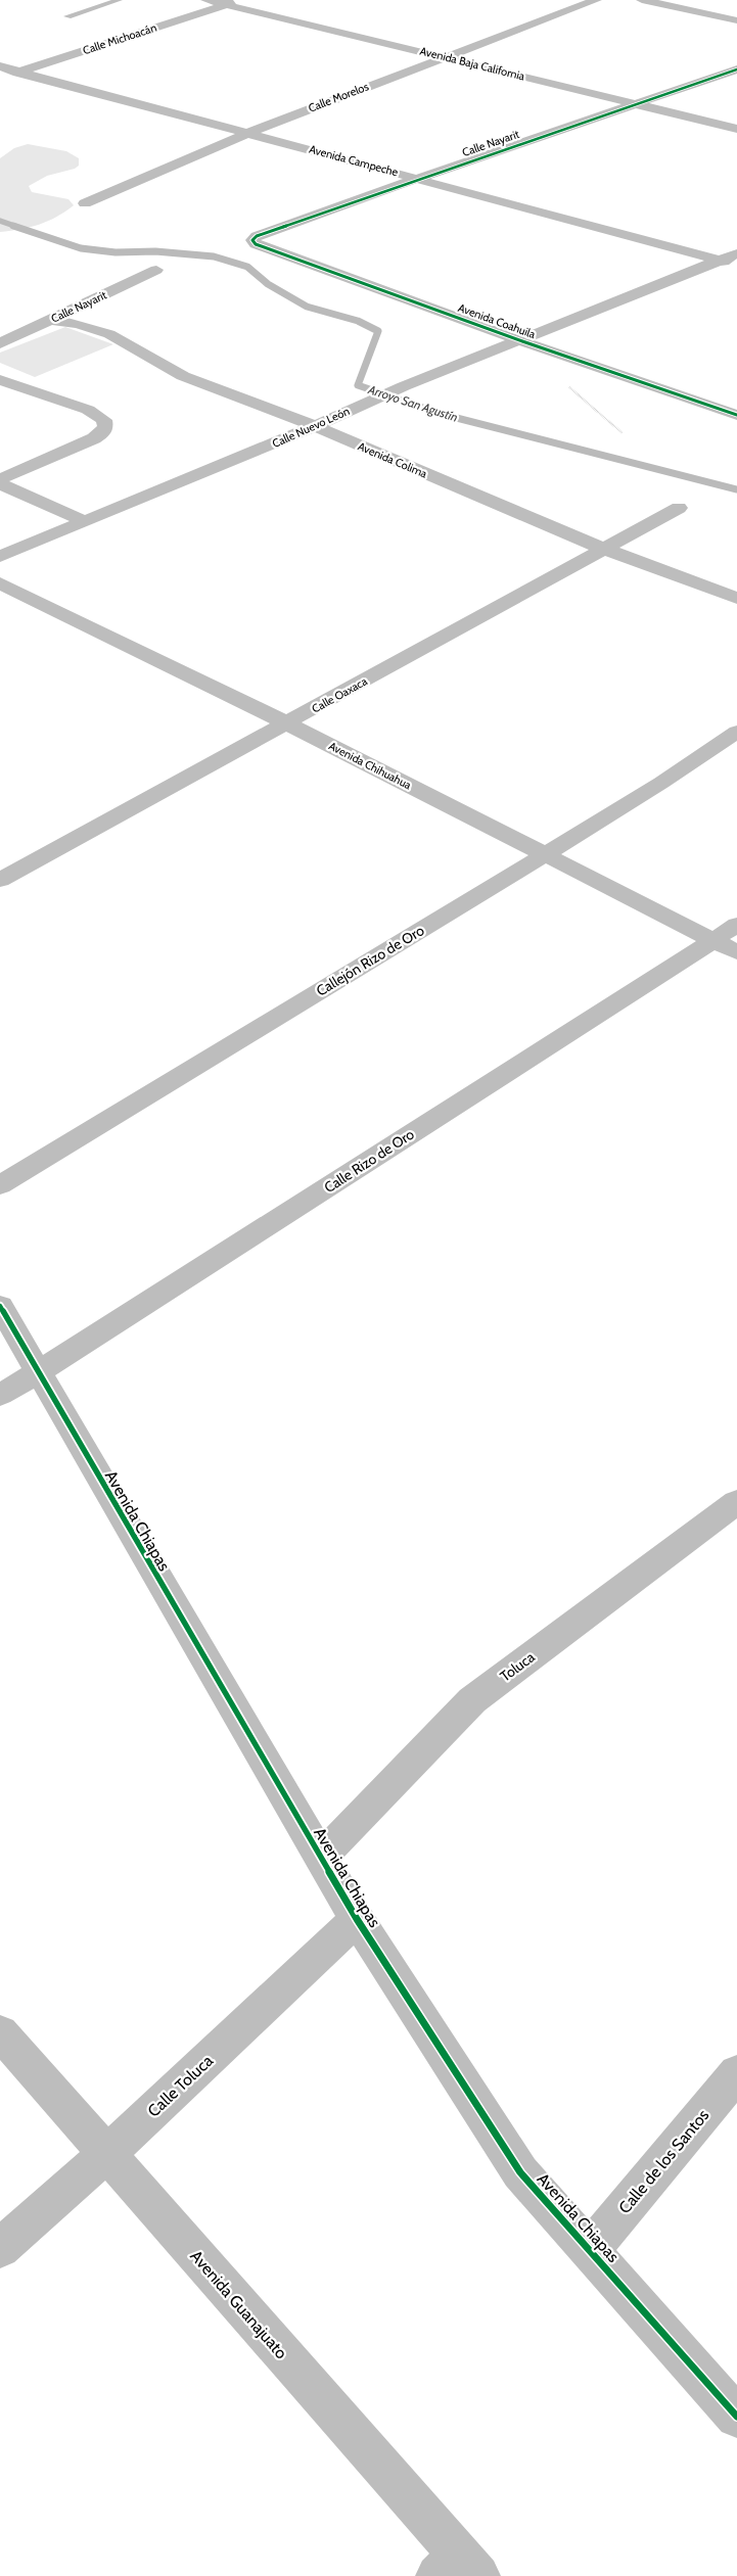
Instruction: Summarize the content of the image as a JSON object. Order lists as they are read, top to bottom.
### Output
{
  "streets": {
    "street": [
      "Calle Michoacán",
      "Avenida Baja California",
      "Calle Morelos",
      "Calle Nayarit",
      "Avenida Campeche",
      "Avenida Coahuila",
      "Calle Nuevo León",
      "Avenida Colima",
      "Calle Oaxaca",
      "Avenida Chihuahua",
      "Callejón Rizo de Oro",
      "Calle Rizo de Oro",
      "Avenida Chiapas",
      "Toluca",
      "Calle Toluca",
      "Calle de los Santos",
      "Avenida Guanajuato"
    ]
  },
  "crossings": [
    ["Calle Michoacán", "Avenida Baja California"],
    ["Calle Michoacán", "Avenida Campeche"],
    ["Avenida Baja California", "Calle Morelos"],
    ["Avenida Baja California", "Calle Nayarit"],
    ["Calle Morelos", "Avenida Campeche"],
    ["Calle Nayarit", "Avenida Campeche"],
    ["Calle Nayarit", "Avenida Coahuila"],
    ["Calle Nayarit", "Avenida Colima"],
    ["Avenida Campeche", "Calle Nuevo León"],
    ["Avenida Coahuila", "Calle Nuevo León"],
    ["Calle Nuevo León", "Avenida Colima"],
    ["Avenida Colima", "Calle Oaxaca"],
    ["Calle Oaxaca", "Avenida Chihuahua"],
    ["Avenida Chihuahua", "Callejón Rizo de Oro"],
    ["Avenida Chihuahua", "Calle Rizo de Oro"],
    ["Calle Rizo de Oro", "Avenida Chiapas"],
    ["Avenida Chiapas", "Toluca"],
    ["Avenida Chiapas", "Calle Toluca"],
    ["Avenida Chiapas", "Calle de los Santos"],
    ["Calle Toluca", "Avenida Guanajuato"]
  ],
  "water": ["Arroyo San Agustín"]
}
